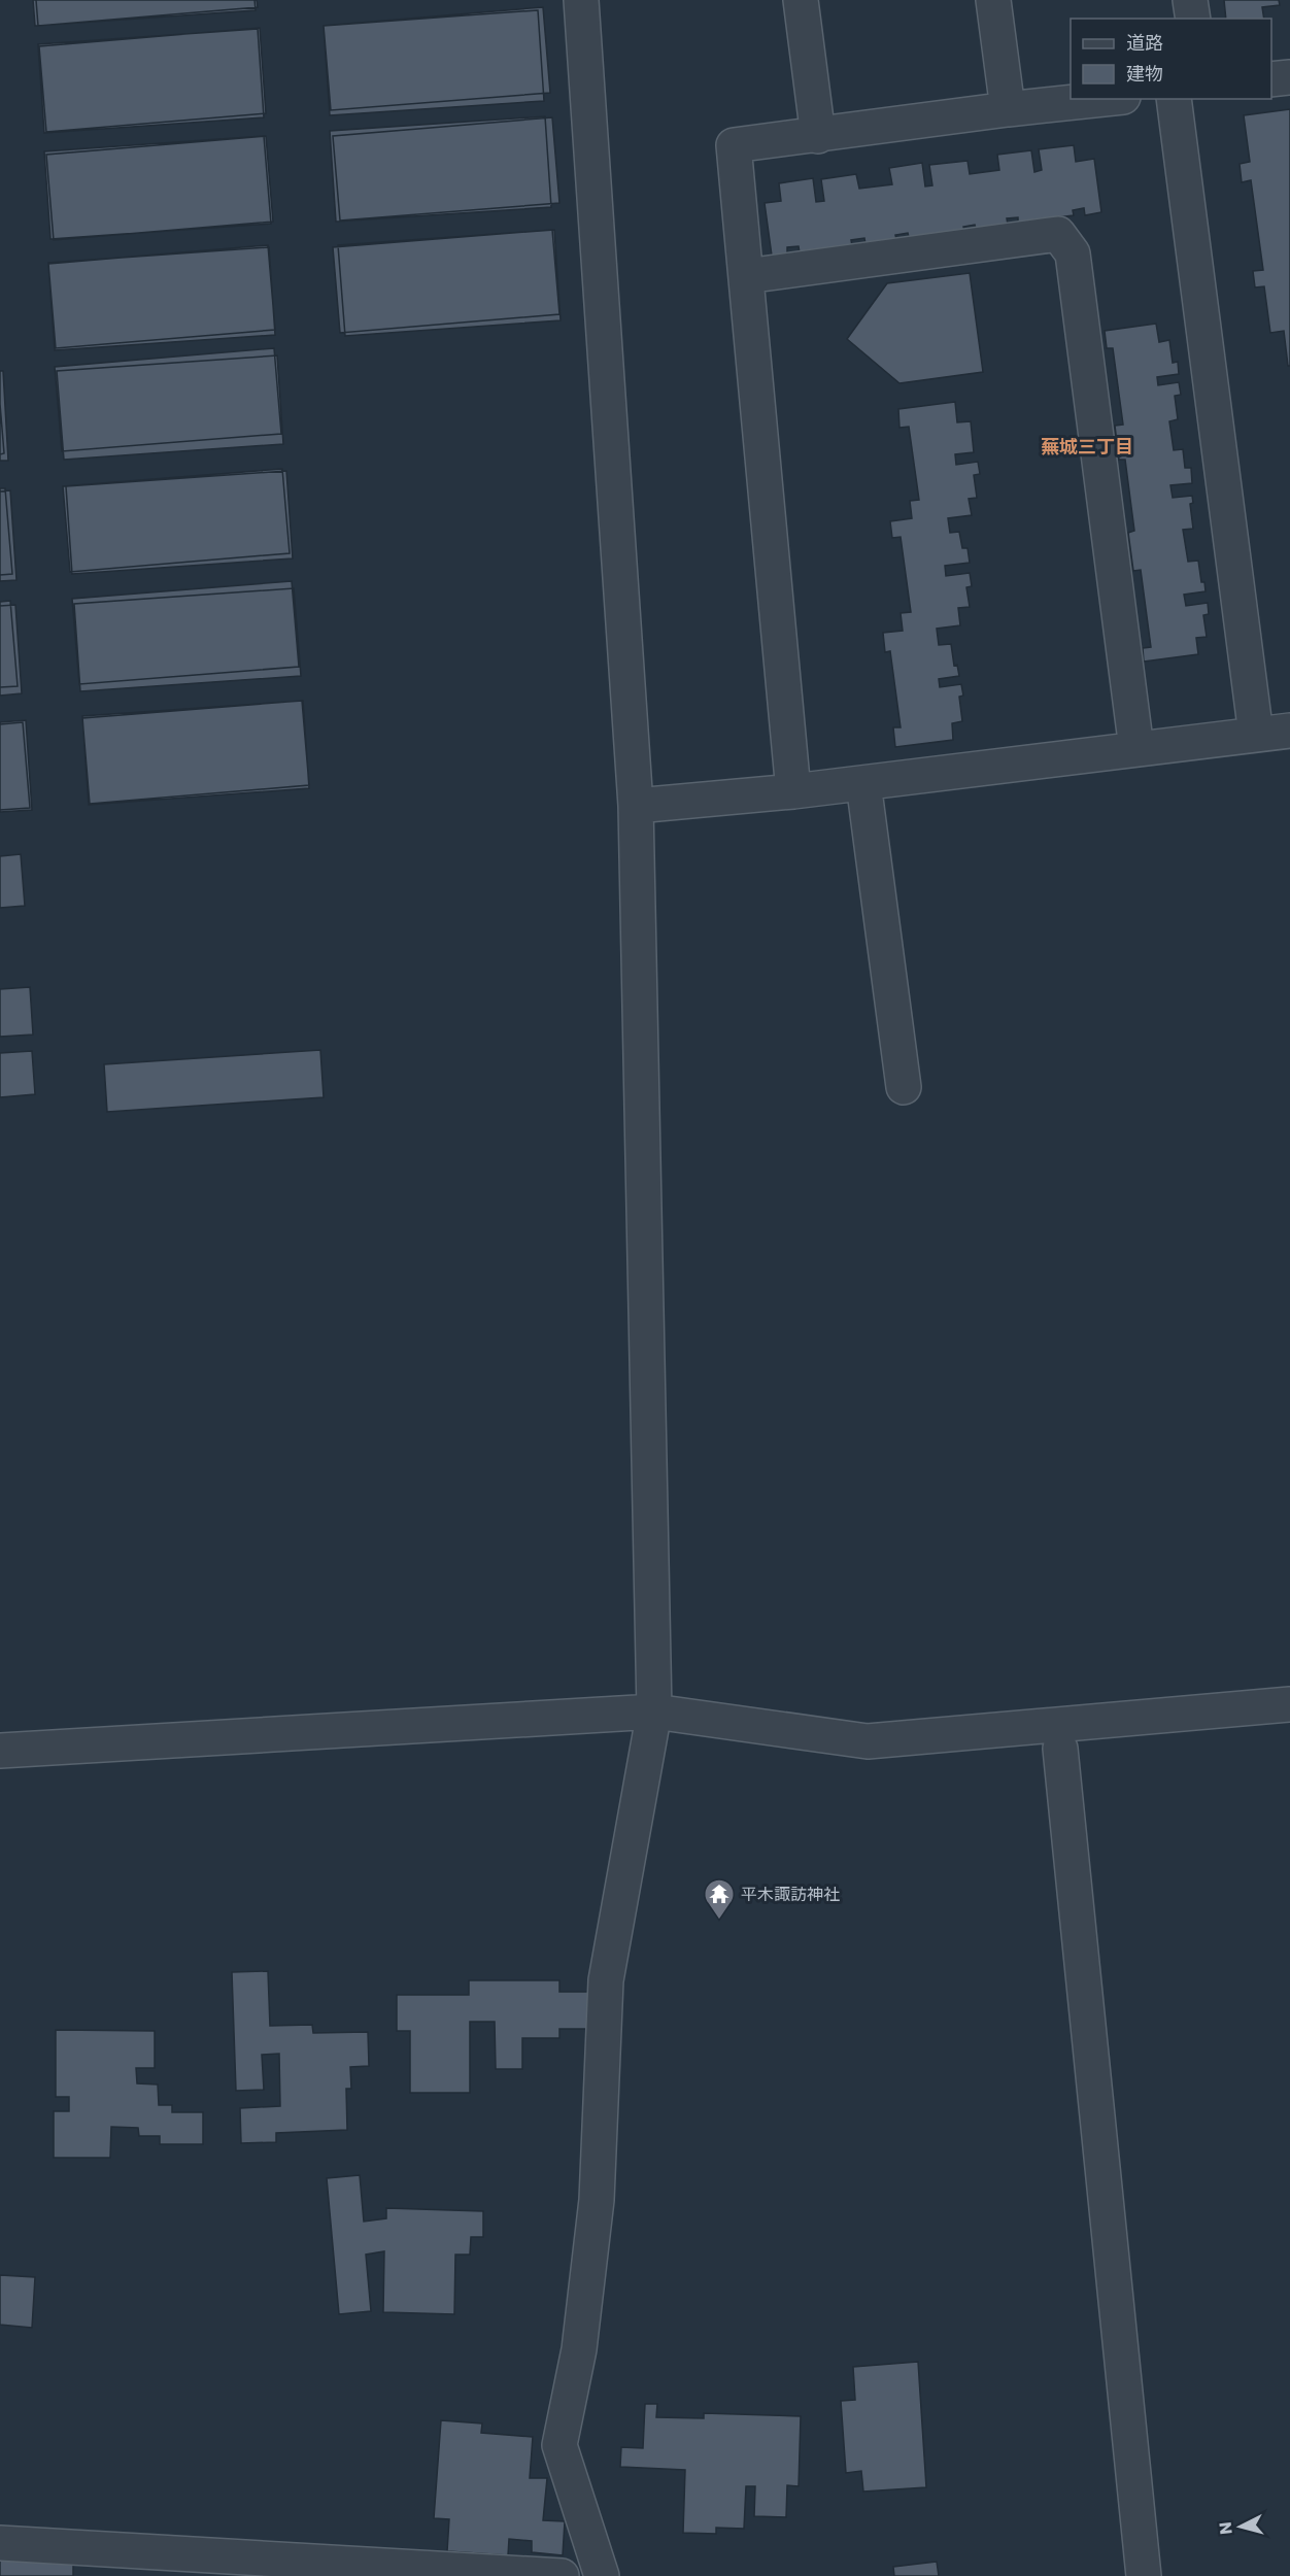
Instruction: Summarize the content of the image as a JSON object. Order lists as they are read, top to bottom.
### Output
{
  "districts": ["蕪城三丁目"],
  "places": {
    "temple": ["平木諏訪神社"]
  },
  "legend": ["道路", "建物"],
  "north": "left"
}
